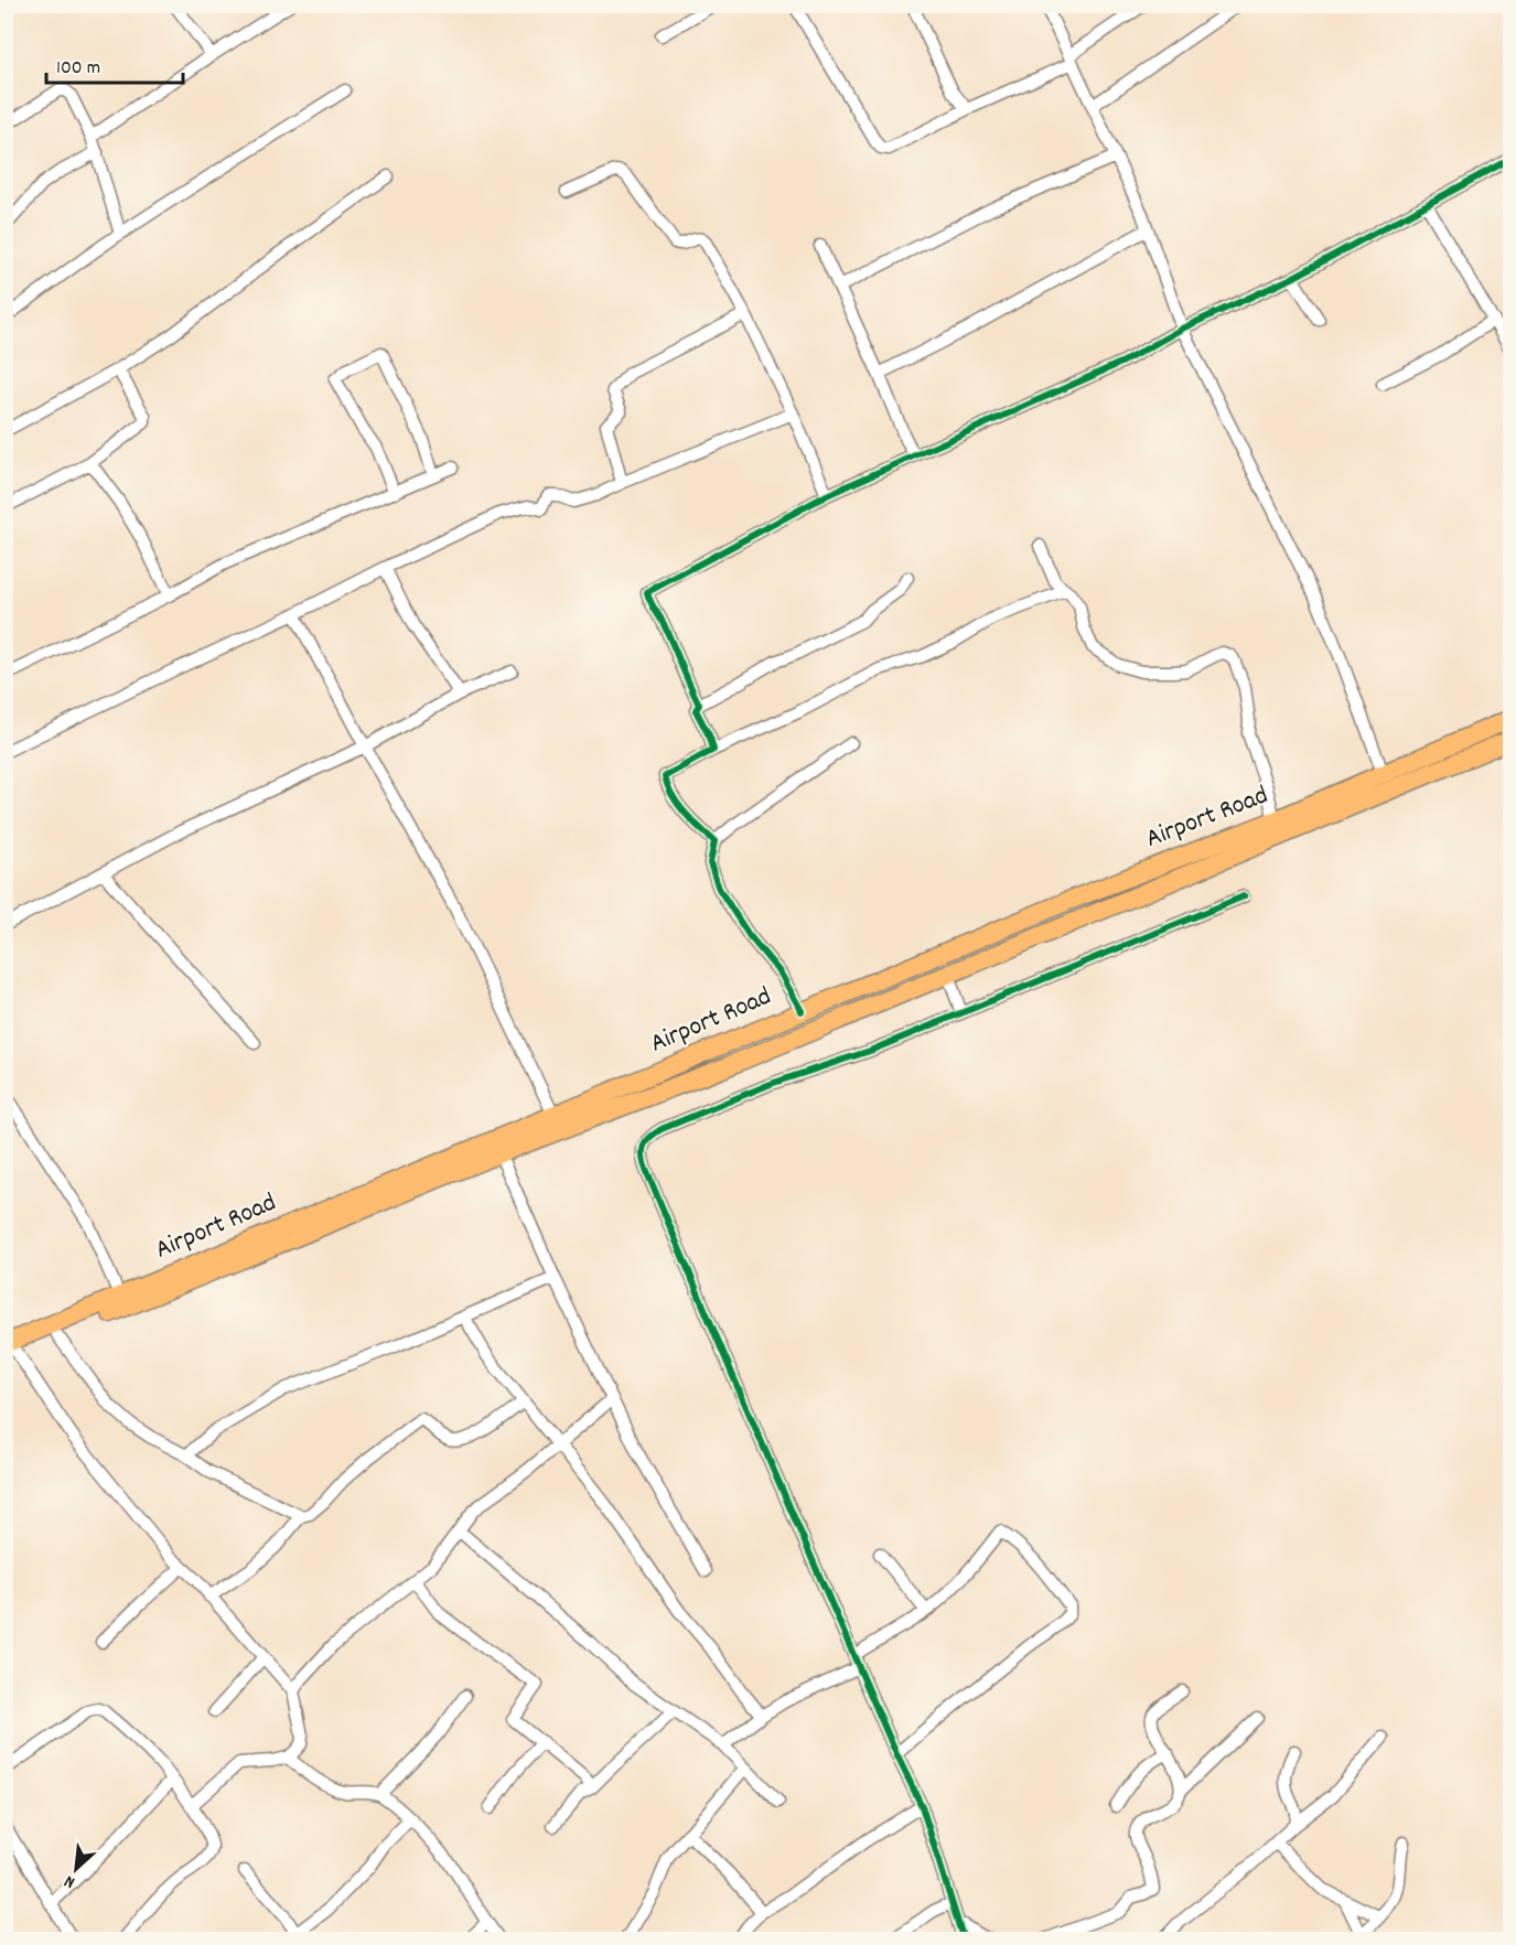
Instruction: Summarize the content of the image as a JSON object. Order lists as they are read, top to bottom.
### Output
{
  "streets": {
    "highway": ["Airport Road"]
  },
  "scale_bar": "100 m",
  "north": "bottom left"
}
